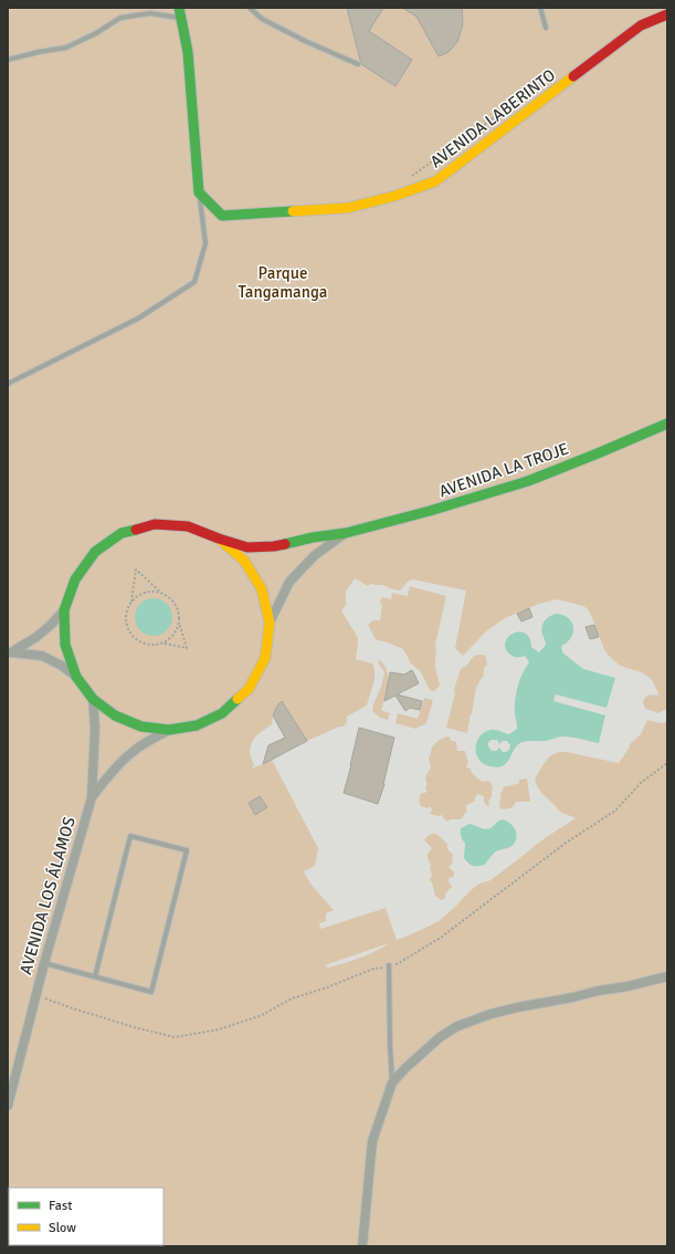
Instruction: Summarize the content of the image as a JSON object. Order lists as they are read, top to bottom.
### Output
{
  "streets": {
    "street": ["AVENIDA LABERINTO", "AVENIDA LA TROJE", "AVENIDA LOS ÁLAMOS"]
  },
  "parks": ["Parque Tangamanga"],
  "legend": ["Fast", "Slow"]
}
